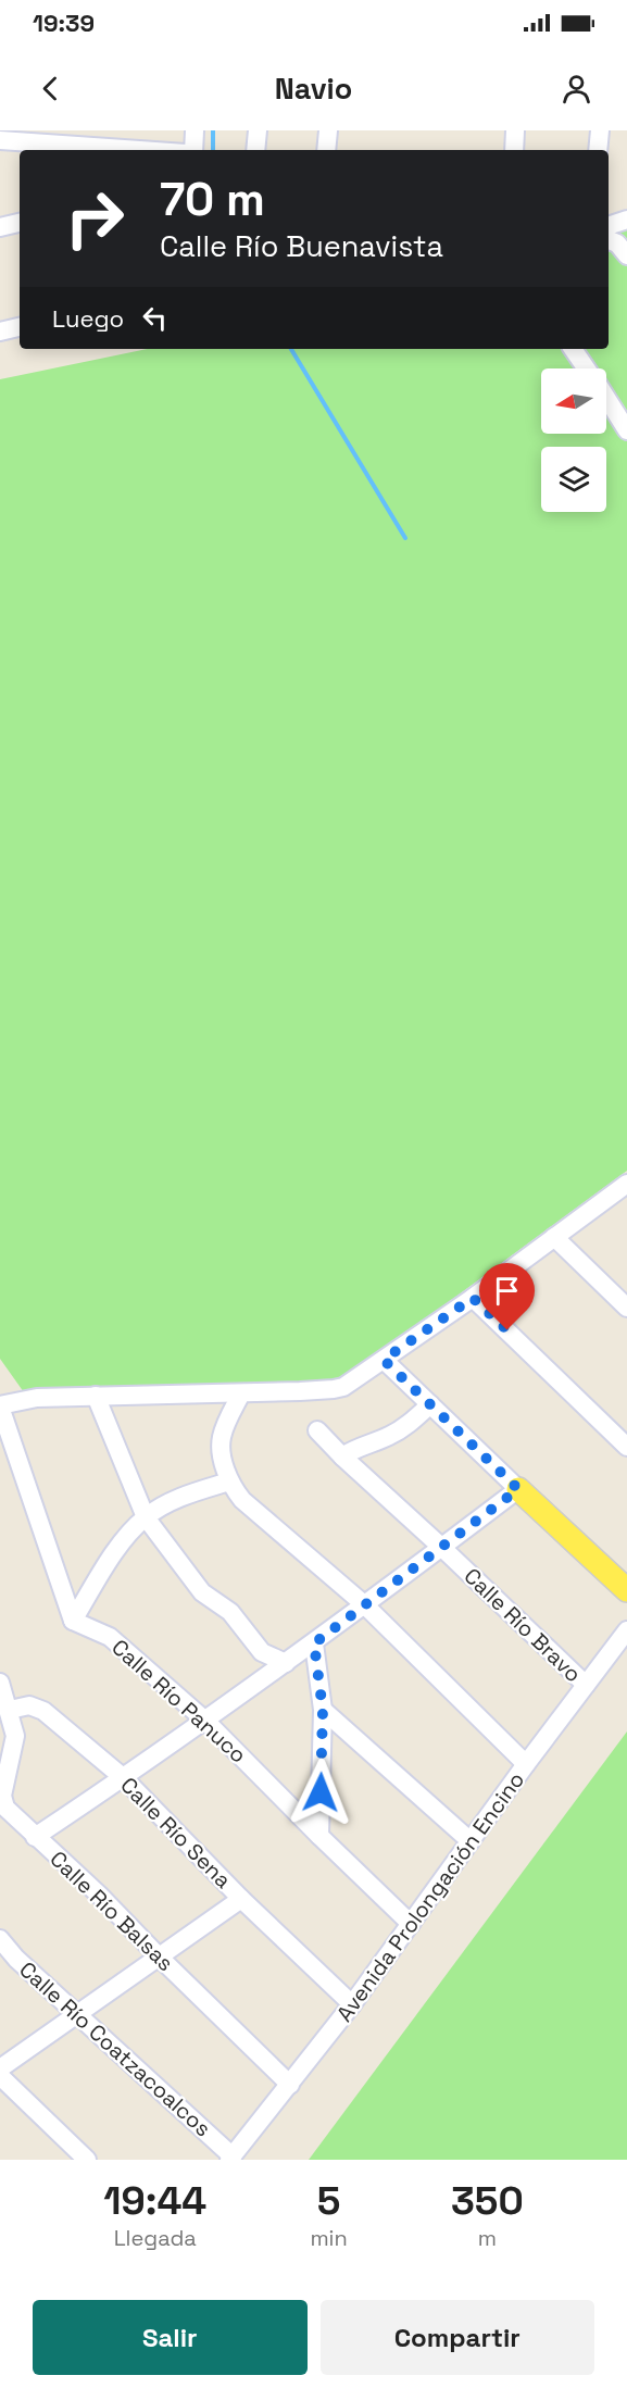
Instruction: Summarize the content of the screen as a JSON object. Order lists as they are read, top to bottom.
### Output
{
  "streets": {
    "street": [
      "Calle Río Bravo",
      "Calle Río Panuco",
      "Calle Río Sena",
      "Avenida Prolongación Encino",
      "Calle Río Balsas",
      "Calle Río Coatzacoalcos"
    ]
  },
  "crossings": [
    ["Calle Río Bravo", "Avenida Prolongación Encino"],
    ["Calle Río Panuco", "Avenida Prolongación Encino"],
    ["Calle Río Sena", "Avenida Prolongación Encino"],
    ["Calle Río Sena", "Calle Río Balsas"],
    ["Avenida Prolongación Encino", "Calle Río Balsas"],
    ["Avenida Prolongación Encino", "Calle Río Coatzacoalcos"]
  ],
  "north": "left",
  "page": {
    "status": "19:39",
    "header": "Navio",
    "turn": ["70 m", "Calle Río Buenavista"],
    "then": "Luego",
    "eta": [
      "19:44",
      "Llegada",
      "5",
      "min",
      "350",
      "m"
    ],
    "buttons": ["Salir", "Compartir"]
  }
}
